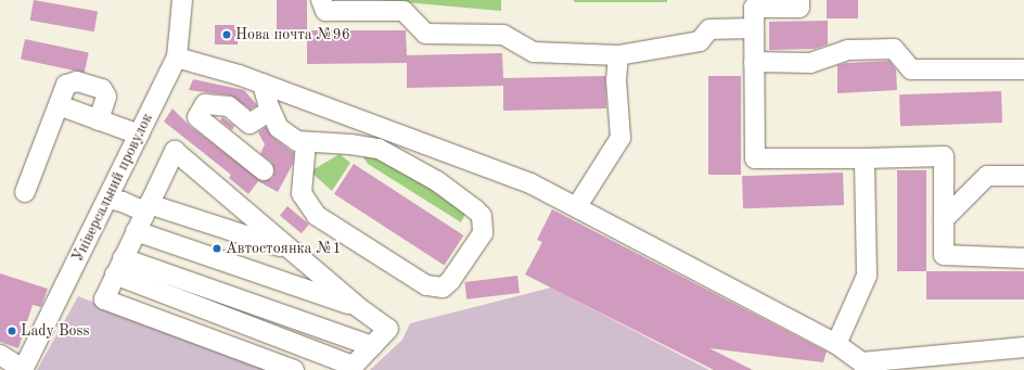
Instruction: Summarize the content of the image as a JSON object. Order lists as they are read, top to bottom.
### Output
{
  "streets": {
    "street": ["Універсальний провулок"]
  },
  "places": ["Нова почта №96", "Автостоянка №1", "Lady Boss"]
}
